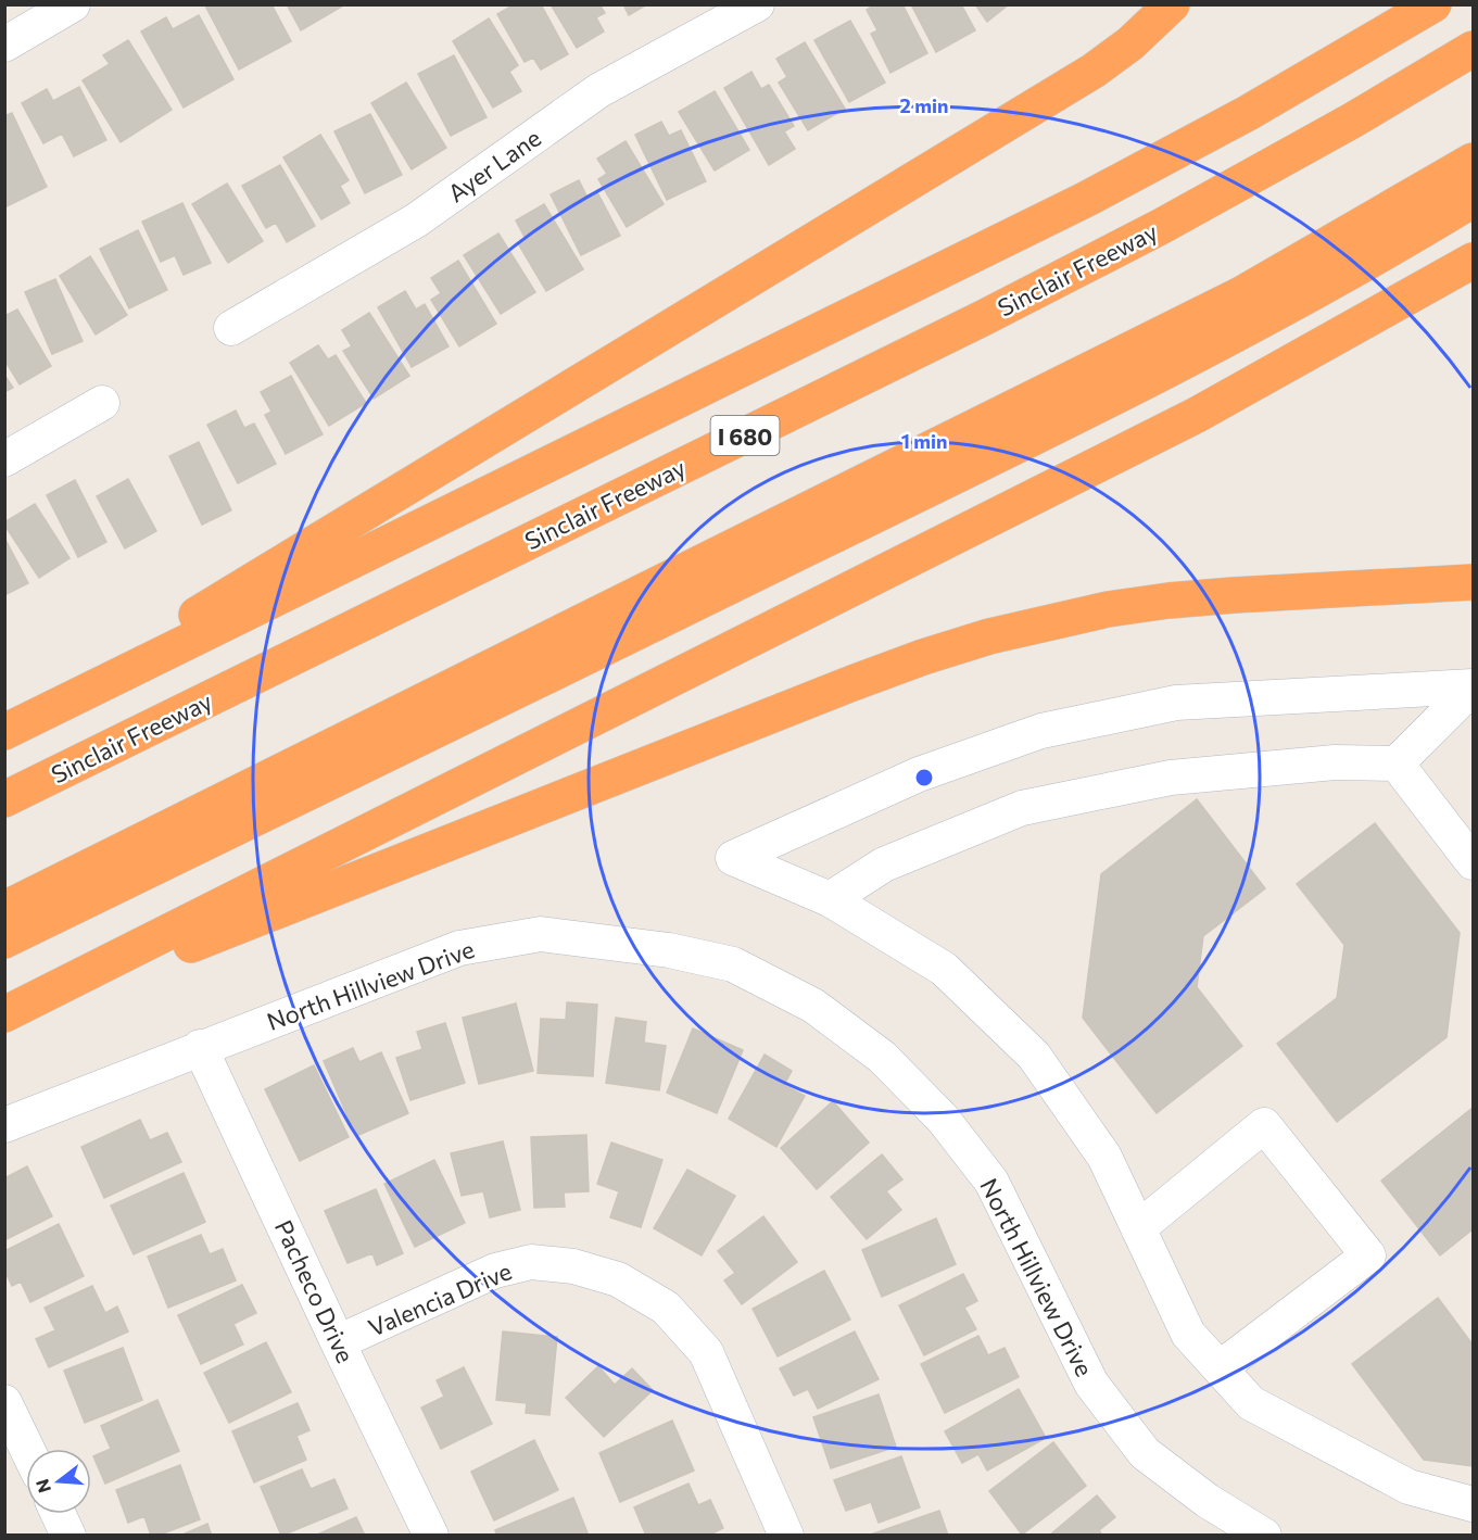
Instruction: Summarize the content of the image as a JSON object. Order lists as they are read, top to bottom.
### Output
{
  "streets": {
    "highway": ["Sinclair Freeway", "I 680"],
    "street": [
      "Ayer Lane",
      "North Hillview Drive",
      "Pacheco Drive",
      "Valencia Drive"
    ]
  },
  "crossings": [
    ["North Hillview Drive", "Pacheco Drive"],
    ["Pacheco Drive", "Valencia Drive"]
  ],
  "north": "left",
  "rings": ["2 min", "1 min"]
}
